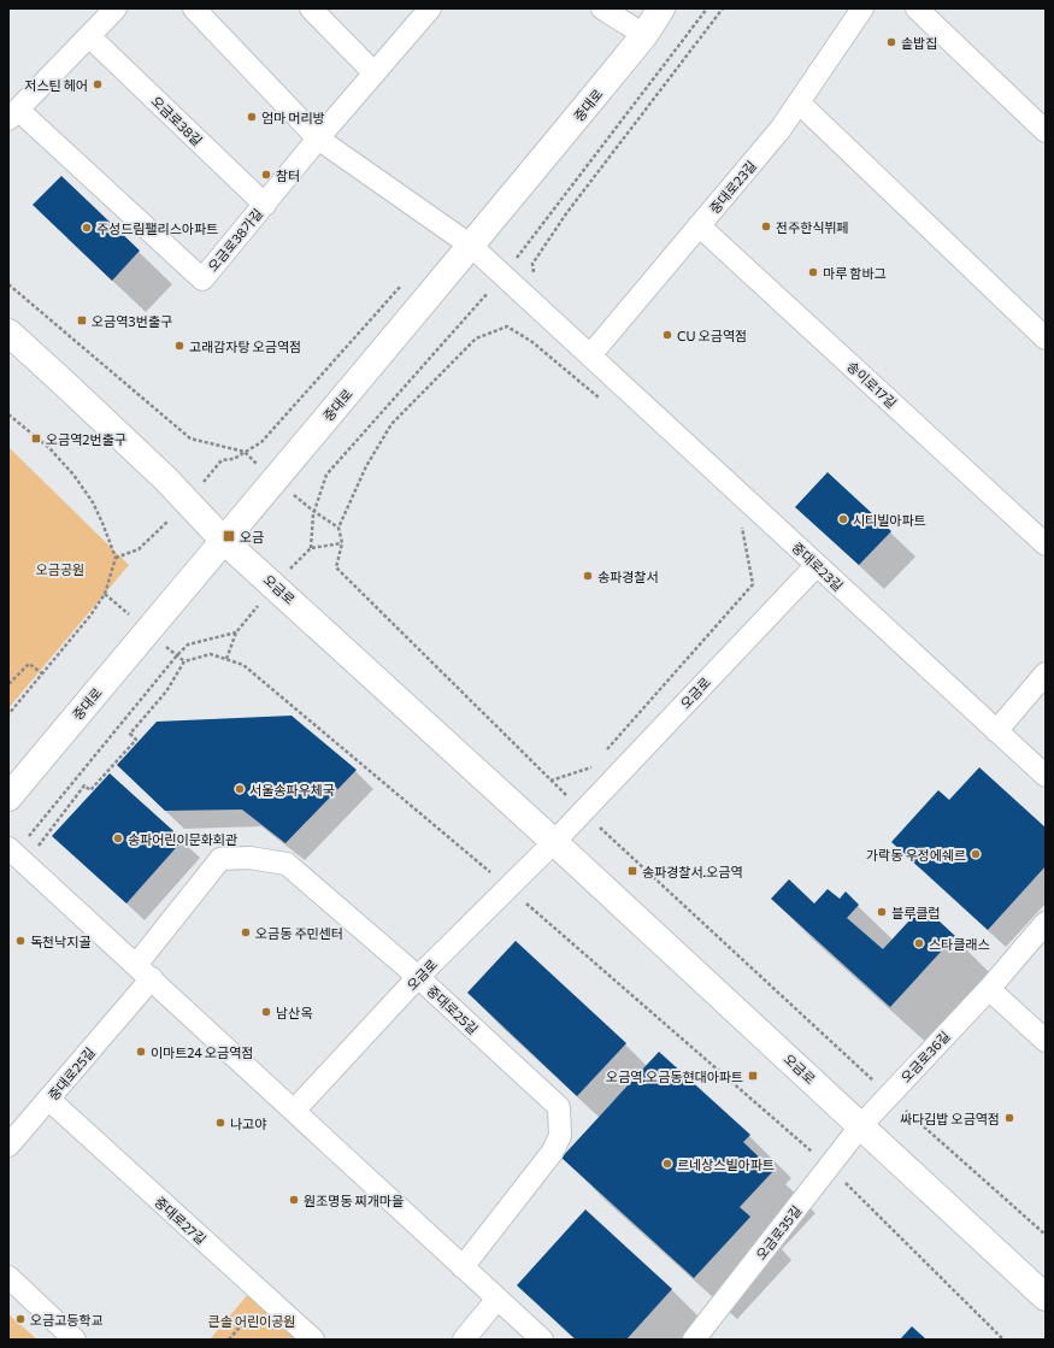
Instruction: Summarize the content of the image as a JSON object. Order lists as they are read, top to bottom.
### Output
{
  "streets": {
    "main road": ["중대로", "오금로"],
    "street": [
      "오금로38길",
      "중대로23길",
      "오금로38가길",
      "송이로17길",
      "중대로25길",
      "오금로36길",
      "중대로27길",
      "오금로35길"
    ]
  },
  "crossings": [
    ["중대로", "중대로23길"],
    ["중대로", "오금로"],
    ["오금로38길", "오금로38가길"],
    ["중대로23길", "오금로38가길"],
    ["중대로23길", "송이로17길"],
    ["중대로23길", "오금로"],
    ["오금로", "중대로25길"],
    ["오금로", "오금로36길"],
    ["오금로", "오금로35길"],
    ["중대로25길", "중대로27길"],
    ["오금로36길", "오금로35길"]
  ],
  "parks": ["오금공원", "큰솔 어린이공원"],
  "places": {
    "other": [
      "솥밥집",
      "저스틴 헤어",
      "엄마 머리방",
      "참터",
      "전주한식뷔페",
      "주성드림팰리스아파트",
      "마루 함바그",
      "CU 오금역점",
      "고래감자탕 오금역점",
      "시티빌아파트",
      "송파경찰서",
      "서울송파우체국",
      "송파어린이문화회관",
      "가락동 우정에쉐르",
      "블루클럽",
      "오금동 주민센터",
      "독천낙지골",
      "스타클래스",
      "남산옥",
      "이마트24 오금역점",
      "싸다김밥 오금역점",
      "나고야",
      "르네상스빌아파트",
      "원조명동 찌개마을",
      "오금고등학교"
    ],
    "transit": [
      "오금역3번출구",
      "오금역2번출구",
      "오금",
      "송파경찰서.오금역",
      "오금역.오금동현대아파트"
    ]
  }
}
